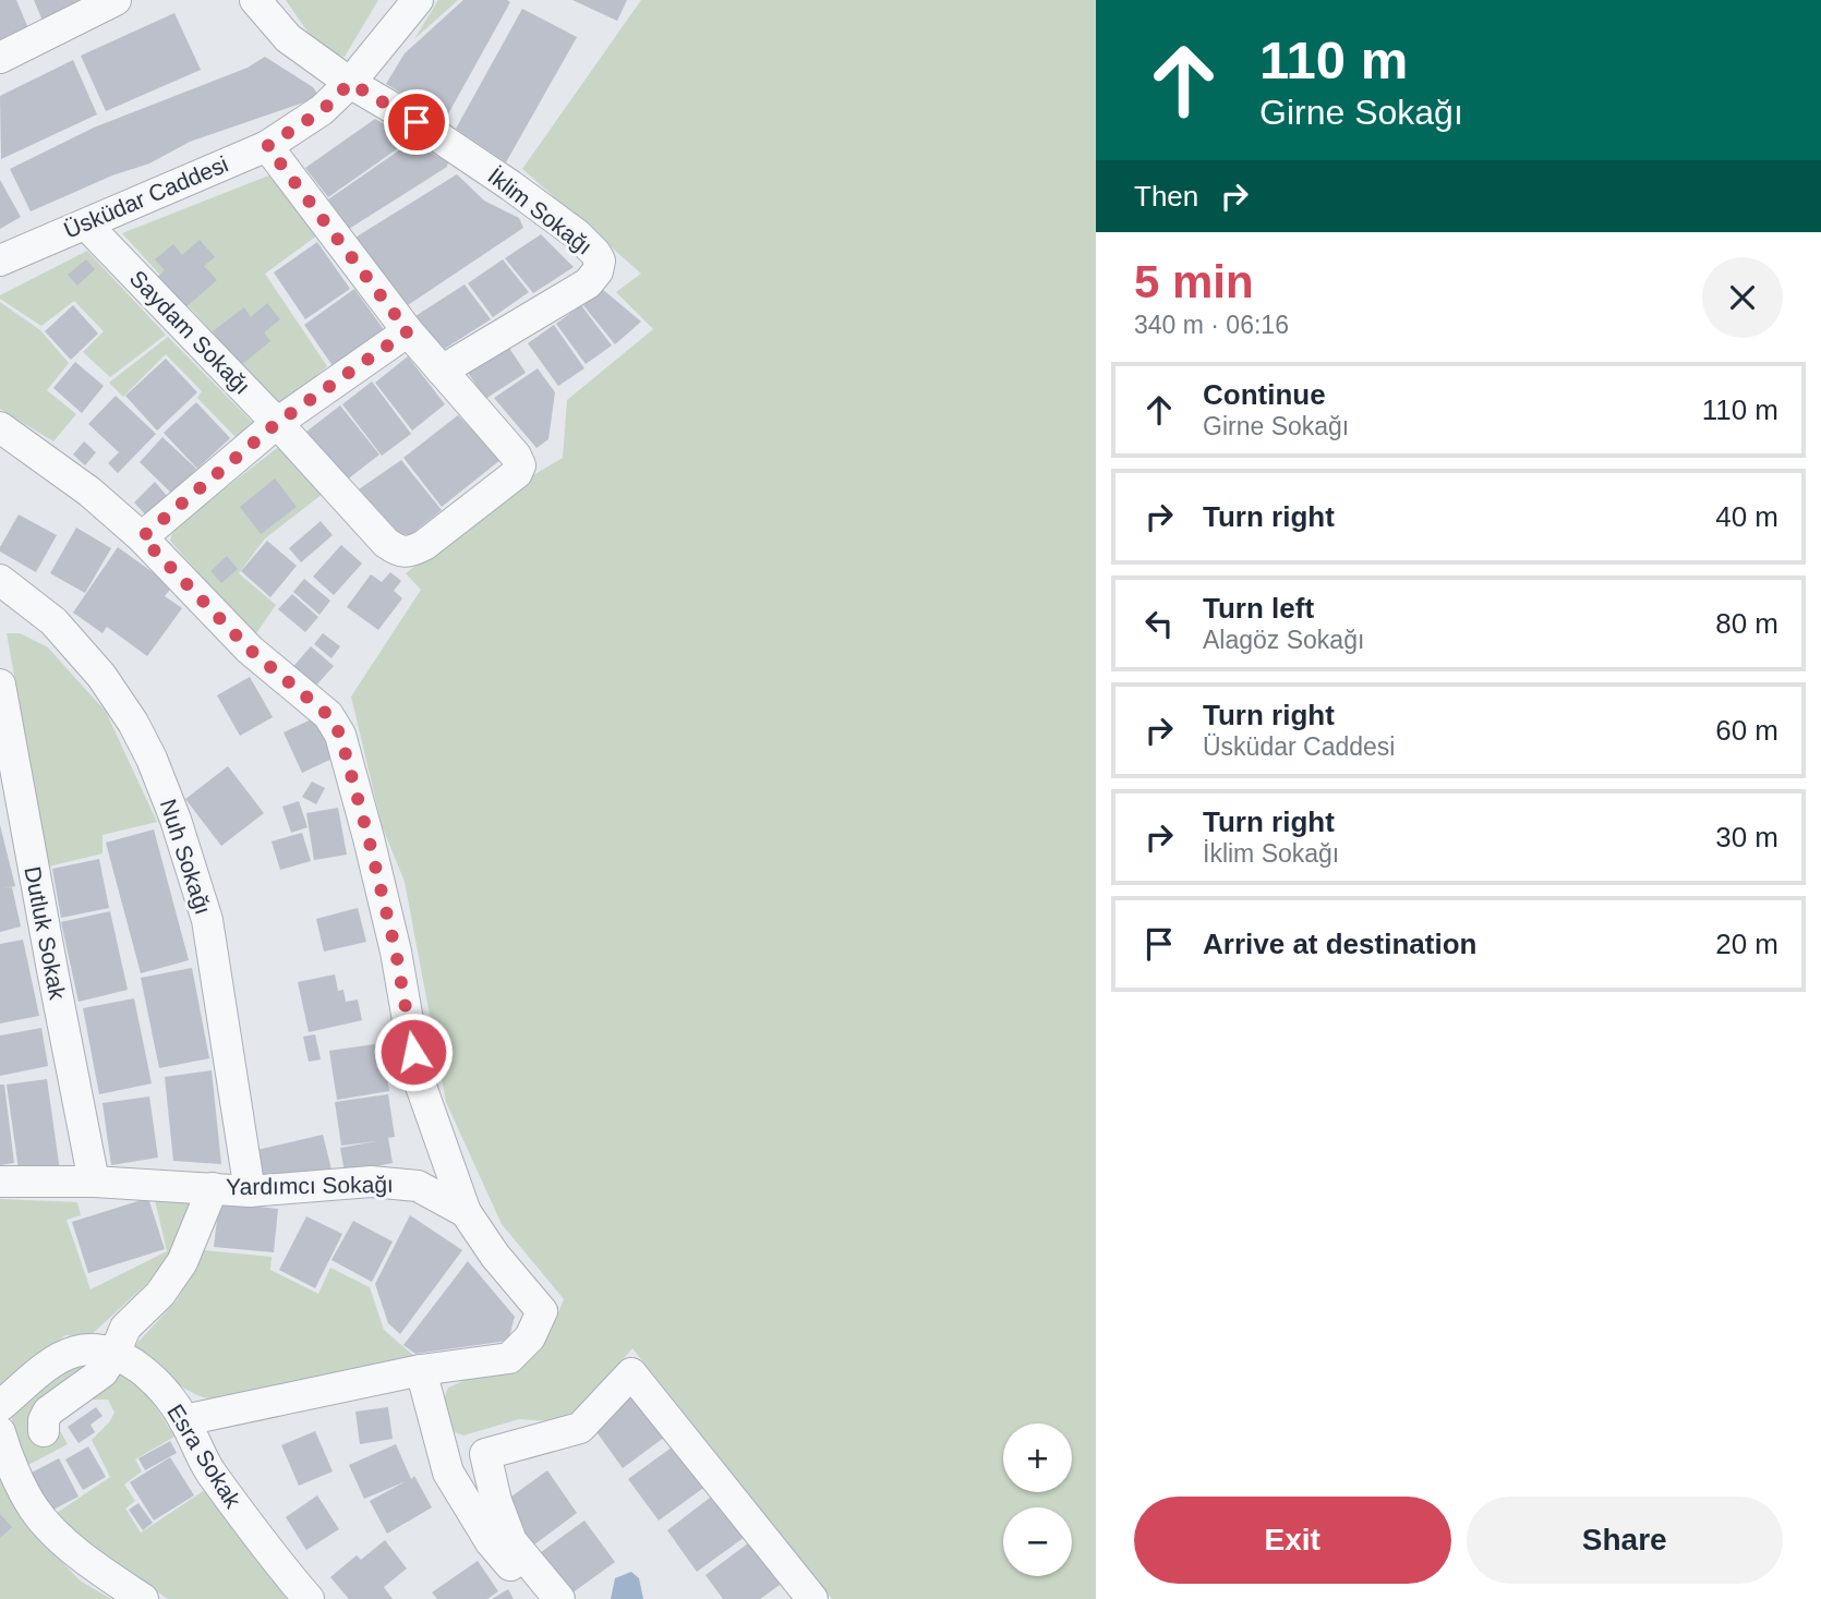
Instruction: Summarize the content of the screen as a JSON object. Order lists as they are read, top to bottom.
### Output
{
  "streets": {
    "street": [
      "Üsküdar Caddesi",
      "İklim Sokağı",
      "Saydam Sokağı",
      "Nuh Sokağı",
      "Dutluk Sokak",
      "Yardımcı Sokağı",
      "Esra Sokak"
    ]
  },
  "crossings": [
    ["Üsküdar Caddesi", "İklim Sokağı"],
    ["Üsküdar Caddesi", "Saydam Sokağı"],
    ["İklim Sokağı", "Saydam Sokağı"],
    ["Nuh Sokağı", "Yardımcı Sokağı"],
    ["Dutluk Sokak", "Yardımcı Sokağı"],
    ["Yardımcı Sokağı", "Esra Sokak"]
  ],
  "page": {
    "turn": ["110 m", "Girne Sokağı"],
    "then": "Then",
    "heading": ["5 min", "340 m · 06:16"],
    "list": [
      {
        "name": "Continue",
        "note": "Girne Sokağı",
        "value": "110 m"
      },
      {
        "name": "Turn right",
        "value": "40 m"
      },
      {
        "name": "Turn left",
        "note": "Alagöz Sokağı",
        "value": "80 m"
      },
      {
        "name": "Turn right",
        "note": "Üsküdar Caddesi",
        "value": "60 m"
      },
      {
        "name": "Turn right",
        "note": "İklim Sokağı",
        "value": "30 m"
      },
      {
        "name": "Arrive at destination",
        "value": "20 m"
      }
    ],
    "map_buttons": ["+", "−"],
    "buttons": ["Exit", "Share"]
  }
}
